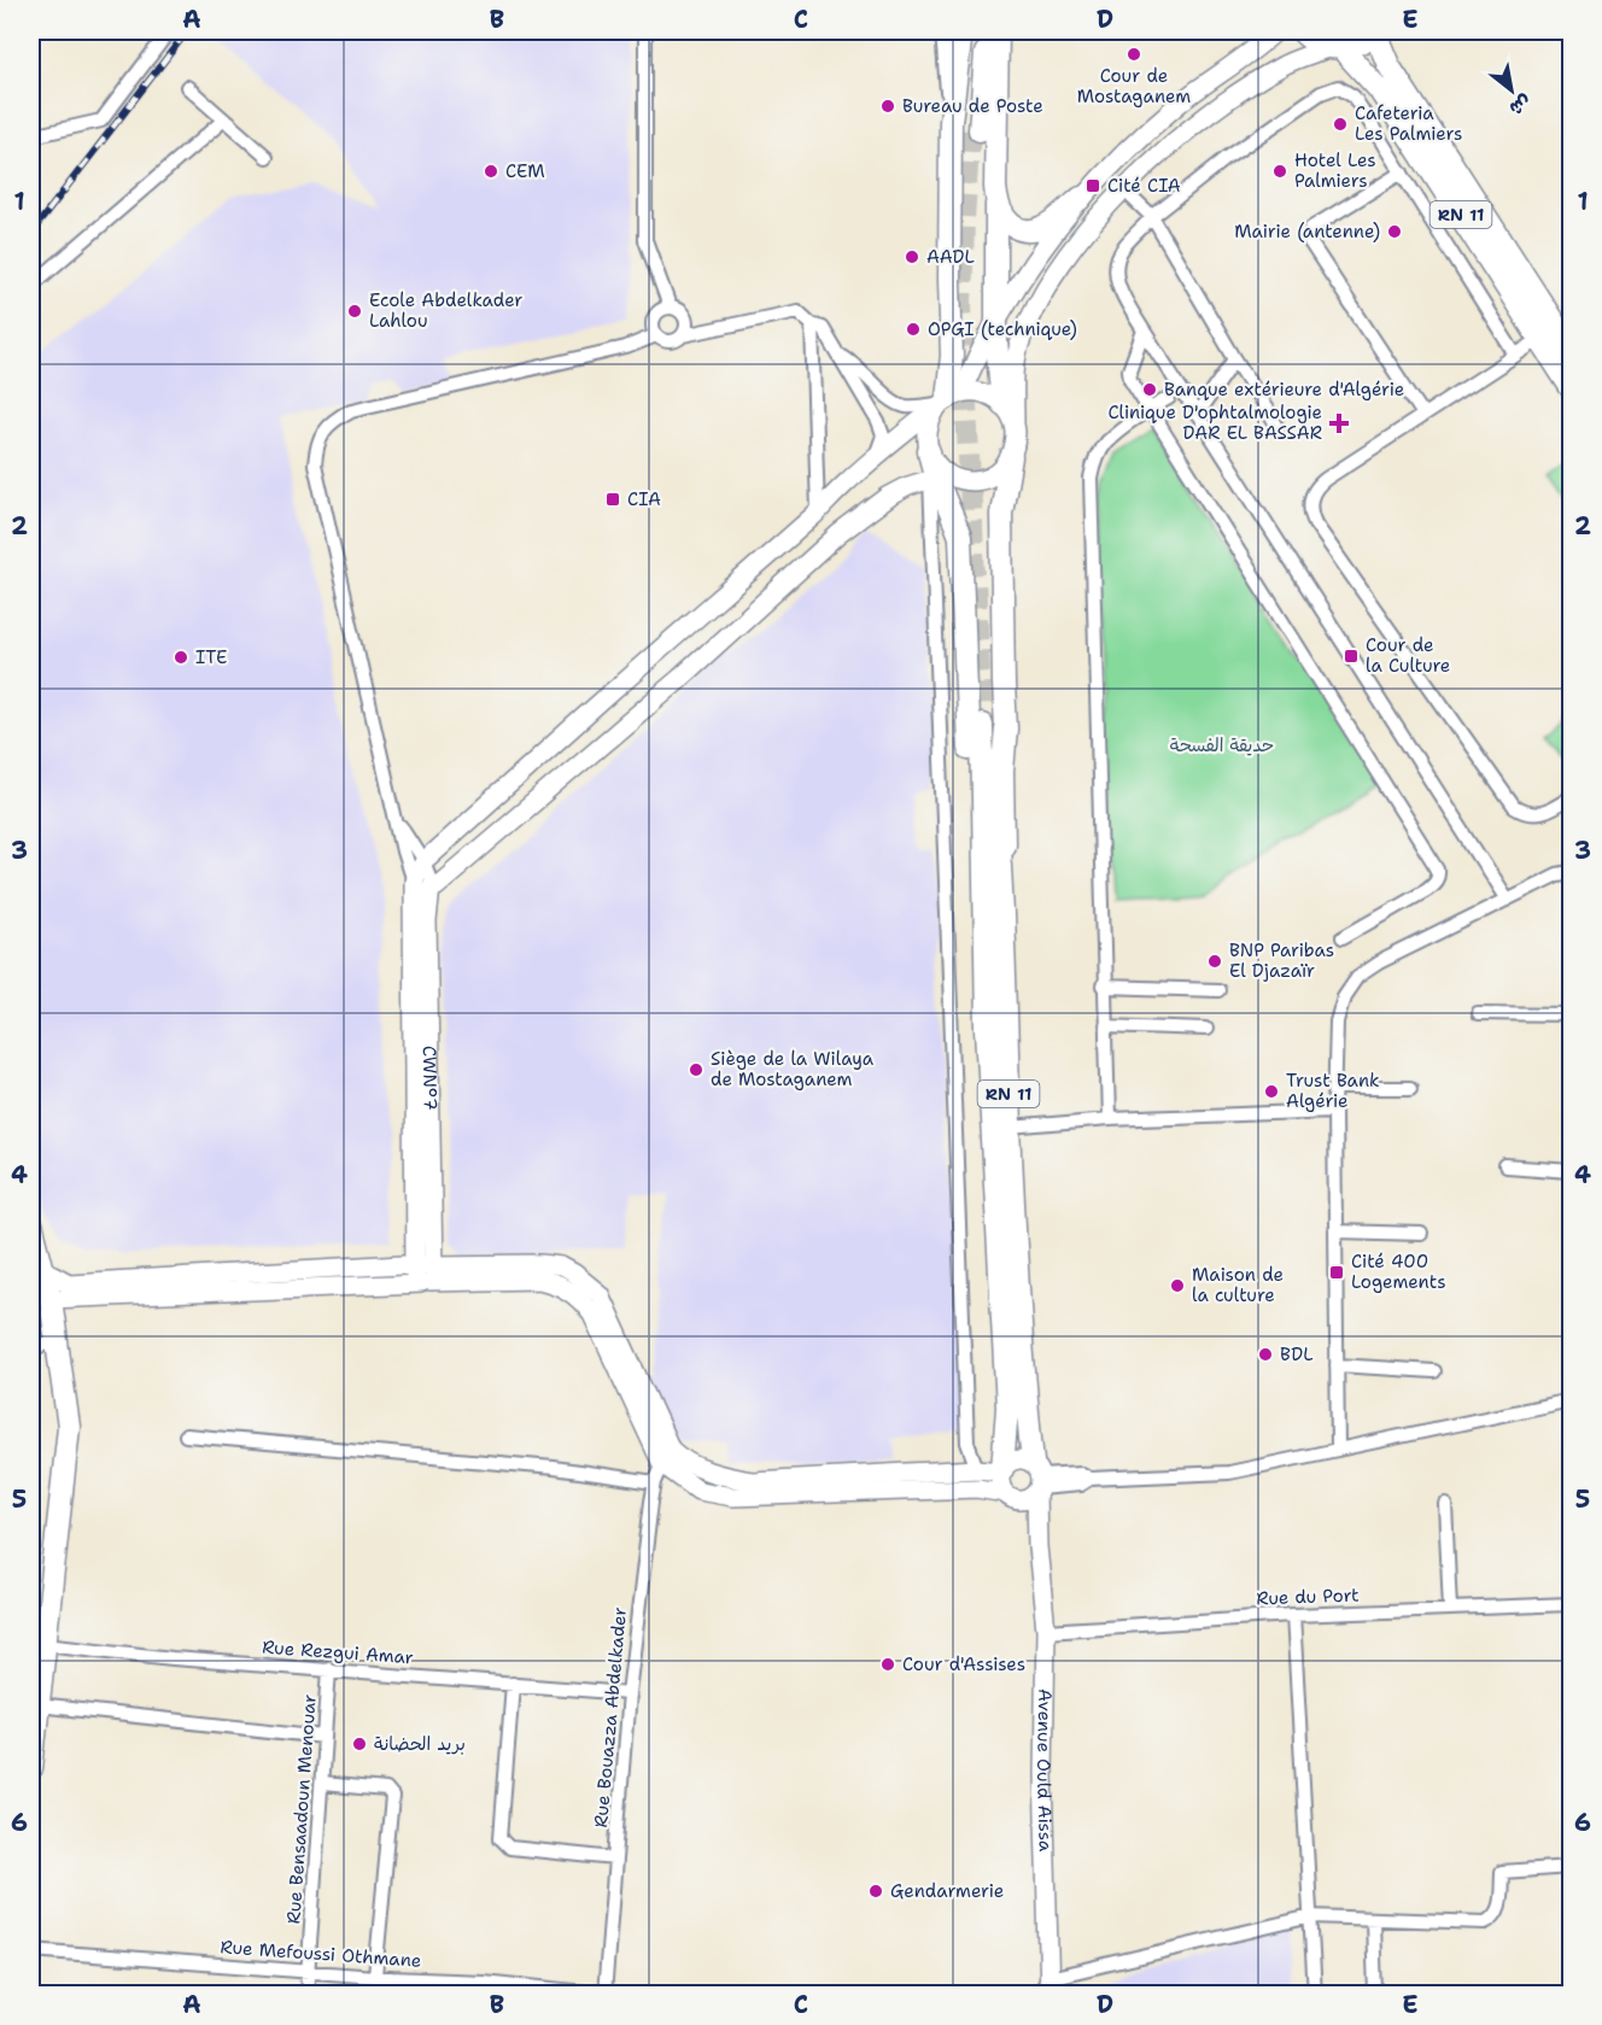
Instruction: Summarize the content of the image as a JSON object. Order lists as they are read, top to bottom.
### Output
{
  "streets": {
    "main road": ["RN 11", "CWN°7", "Avenue Ould Aissa"],
    "street": [
      "Rue du Port",
      "Rue Rezgui Amar",
      "Rue Bouazza Abdelkader",
      "Rue Bensaadoun Menouar",
      "Rue Mefoussi Othmane"
    ]
  },
  "crossings": [
    ["RN 11", "Avenue Ould Aissa"],
    ["Rue du Port", "Avenue Ould Aissa"],
    ["Rue Rezgui Amar", "Rue Bouazza Abdelkader"],
    ["Rue Rezgui Amar", "Rue Bensaadoun Menouar"],
    ["Rue Bouazza Abdelkader", "Rue Mefoussi Othmane"],
    ["Rue Bensaadoun Menouar", "Rue Mefoussi Othmane"]
  ],
  "parks": ["حديقة الفسحة"],
  "places": {
    "other": [
      "Cour de Mostaganem",
      "Bureau de Poste",
      "Cafeteria Les Palmiers",
      "CEM",
      "Hotel Les Palmiers",
      "Mairie (antenne)",
      "AADL",
      "Ecole Abdelkader Lahlou",
      "OPGI (technique)",
      "Banque extérieure d'Algérie",
      "ITE",
      "BNP Paribas El Djazaïr",
      "Siège de la Wilaya de Mostaganem",
      "Trust Bank Algérie",
      "Maison de la culture",
      "BDL",
      "Cour d'Assises",
      "بريد الحضانة",
      "Gendarmerie"
    ],
    "transit": [
      "Cité CIA",
      "CIA",
      "Cour de la Culture",
      "Cité 400 Logements"
    ],
    "health": ["Clinique D'ophtalmologie DAR EL BASSAR"]
  },
  "north": "bottom right",
  "grid": {
    "columns": [
      "A",
      "B",
      "C",
      "D",
      "E"
    ],
    "rows": [
      "1",
      "2",
      "3",
      "4",
      "5",
      "6"
    ]
  }
}
